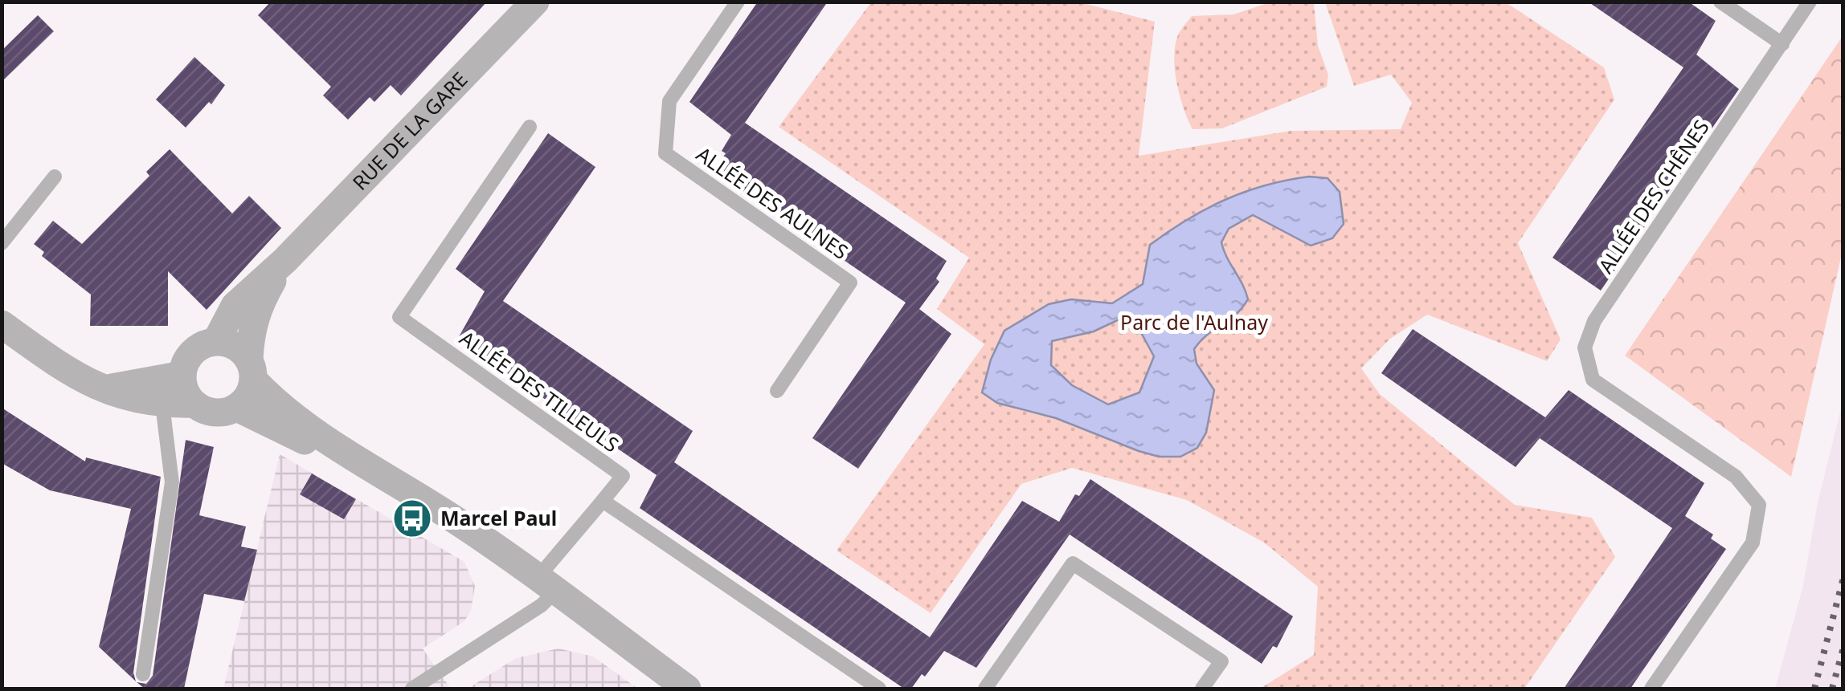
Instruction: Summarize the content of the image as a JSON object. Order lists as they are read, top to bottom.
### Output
{
  "streets": {
    "street": ["RUE DE LA GARE"],
    "lane": ["ALLÉE DES CHÊNES", "ALLÉE DES AULNES", "ALLÉE DES TILLEULS"]
  },
  "parks": ["Parc de l'Aulnay"],
  "places": {
    "bus stop": ["Marcel Paul"]
  }
}
